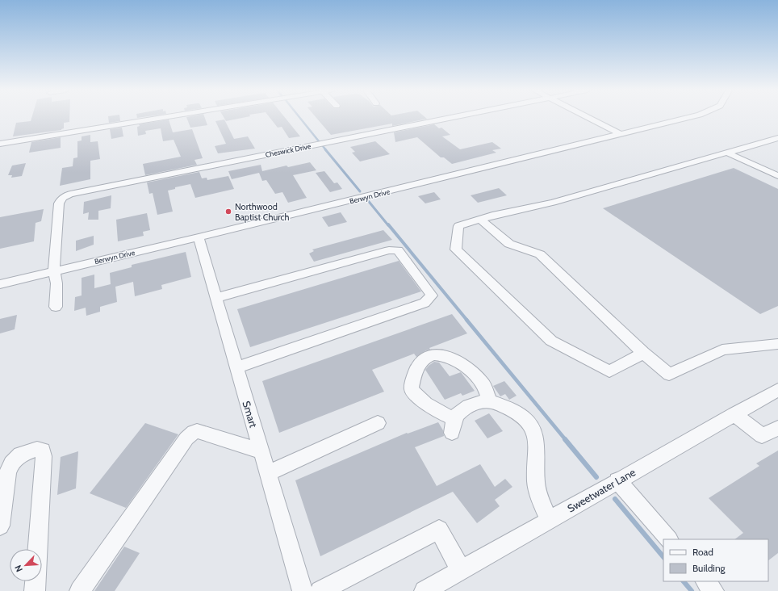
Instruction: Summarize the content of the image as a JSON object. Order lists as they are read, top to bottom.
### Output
{
  "streets": {
    "street": [
      "Cheswick Drive",
      "Berwyn Drive",
      "Smart",
      "Sweetwater Lane"
    ]
  },
  "crossings": [
    ["Cheswick Drive", "Berwyn Drive"],
    ["Berwyn Drive", "Smart"]
  ],
  "places": ["Northwood Baptist Church"],
  "legend": ["Road", "Building"],
  "north": "bottom left"
}
